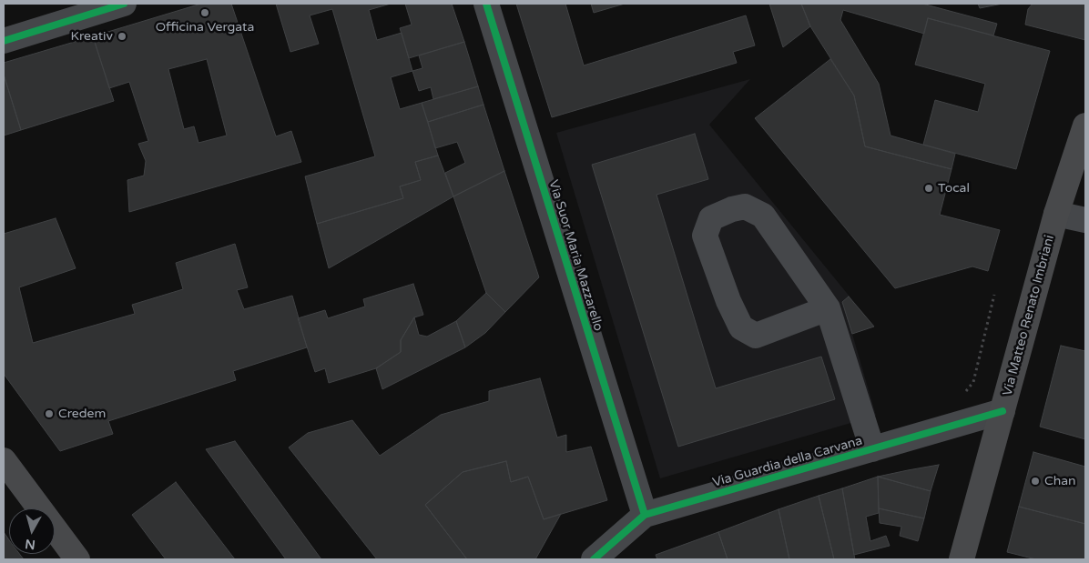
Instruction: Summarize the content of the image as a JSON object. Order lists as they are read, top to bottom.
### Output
{
  "streets": {
    "main road": ["Via Matteo Renato Imbriani"],
    "street": ["Via Suor Maria Mazzarello", "Via Guardia della Carvana"]
  },
  "crossings": [
    ["Via Suor Maria Mazzarello", "Via Guardia della Carvana"],
    ["Via Matteo Renato Imbriani", "Via Guardia della Carvana"]
  ],
  "places": [
    "Officina Vergata",
    "Kreativ",
    "Tocal",
    "Credem",
    "Chan"
  ],
  "north": "bottom"
}
